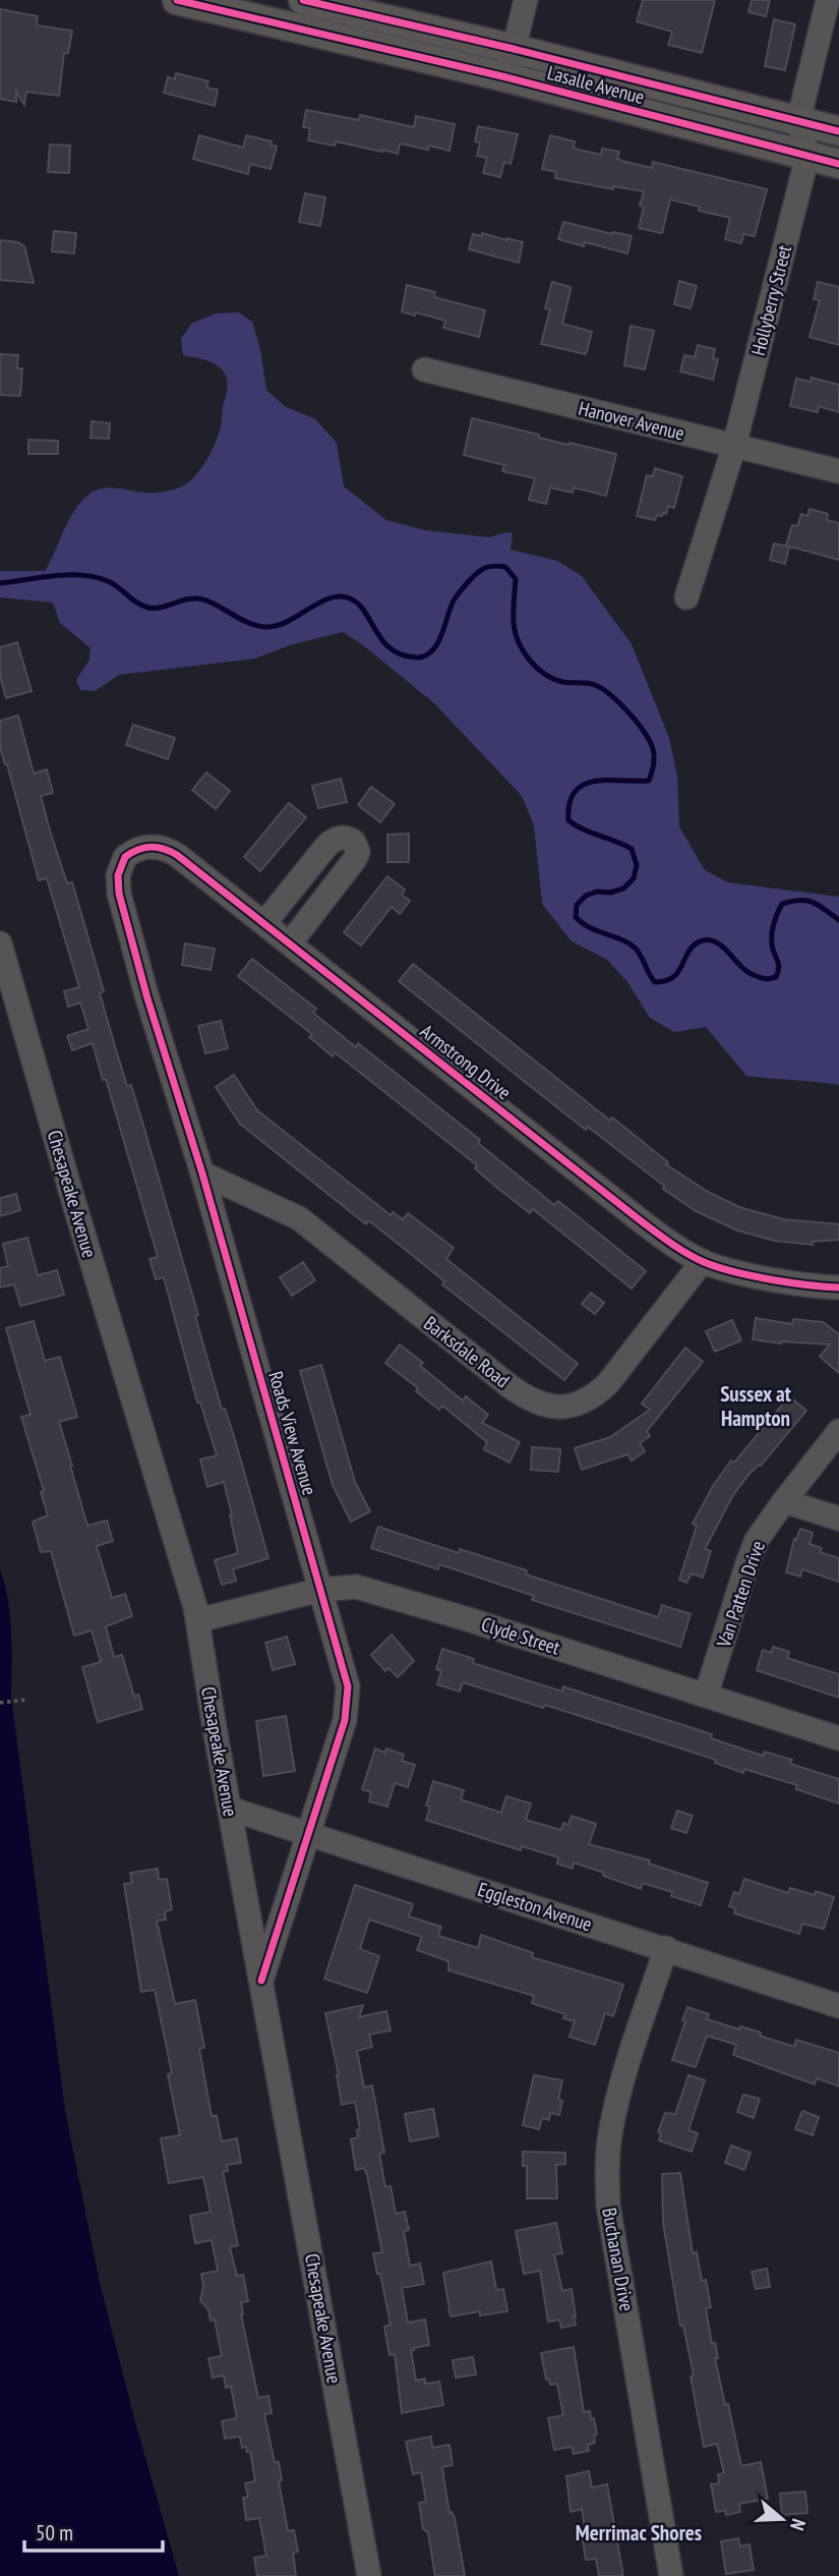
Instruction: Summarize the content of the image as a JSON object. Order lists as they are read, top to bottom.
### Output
{
  "streets": {
    "main road": ["Lasalle Avenue"],
    "street": [
      "Hollyberry Street",
      "Hanover Avenue",
      "Armstrong Drive",
      "Chesapeake Avenue",
      "Barksdale Road",
      "Roads View Avenue",
      "Van Patten Drive",
      "Clyde Street",
      "Eggleston Avenue",
      "Buchanan Drive"
    ]
  },
  "crossings": [
    ["Lasalle Avenue", "Hollyberry Street"],
    ["Hollyberry Street", "Hanover Avenue"],
    ["Armstrong Drive", "Barksdale Road"],
    ["Armstrong Drive", "Roads View Avenue"],
    ["Chesapeake Avenue", "Roads View Avenue"],
    ["Chesapeake Avenue", "Clyde Street"],
    ["Chesapeake Avenue", "Eggleston Avenue"],
    ["Barksdale Road", "Roads View Avenue"],
    ["Roads View Avenue", "Clyde Street"],
    ["Roads View Avenue", "Eggleston Avenue"],
    ["Van Patten Drive", "Clyde Street"],
    ["Eggleston Avenue", "Buchanan Drive"]
  ],
  "districts": ["Sussex at Hampton", "Merrimac Shores"],
  "scale_bar": "50 m",
  "north": "right"
}
